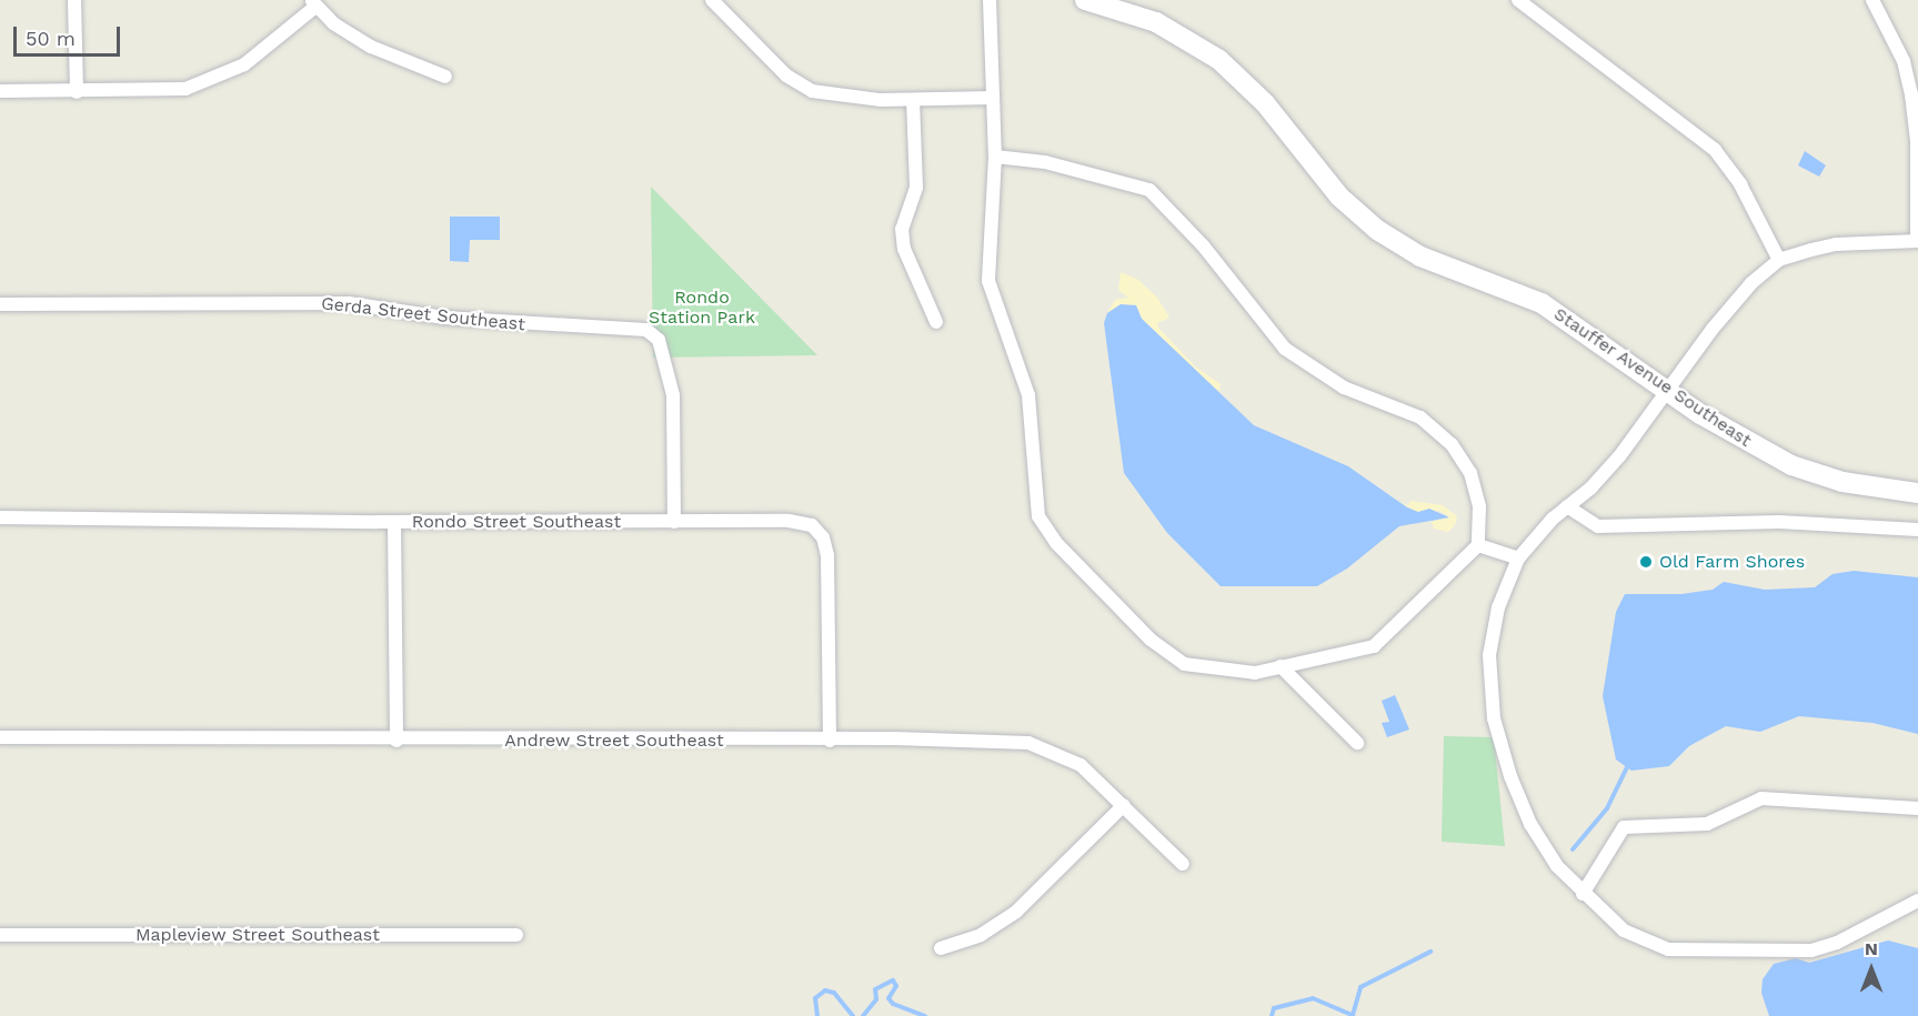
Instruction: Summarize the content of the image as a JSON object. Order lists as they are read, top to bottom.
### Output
{
  "streets": {
    "street": [
      "Gerda Street Southeast",
      "Stauffer Avenue Southeast",
      "Rondo Street Southeast",
      "Andrew Street Southeast",
      "Mapleview Street Southeast"
    ]
  },
  "crossings": [
    ["Gerda Street Southeast", "Rondo Street Southeast"],
    ["Rondo Street Southeast", "Andrew Street Southeast"]
  ],
  "parks": ["Rondo Station Park"],
  "places": ["Old Farm Shores"],
  "scale_bar": "50 m",
  "north": "top"
}
